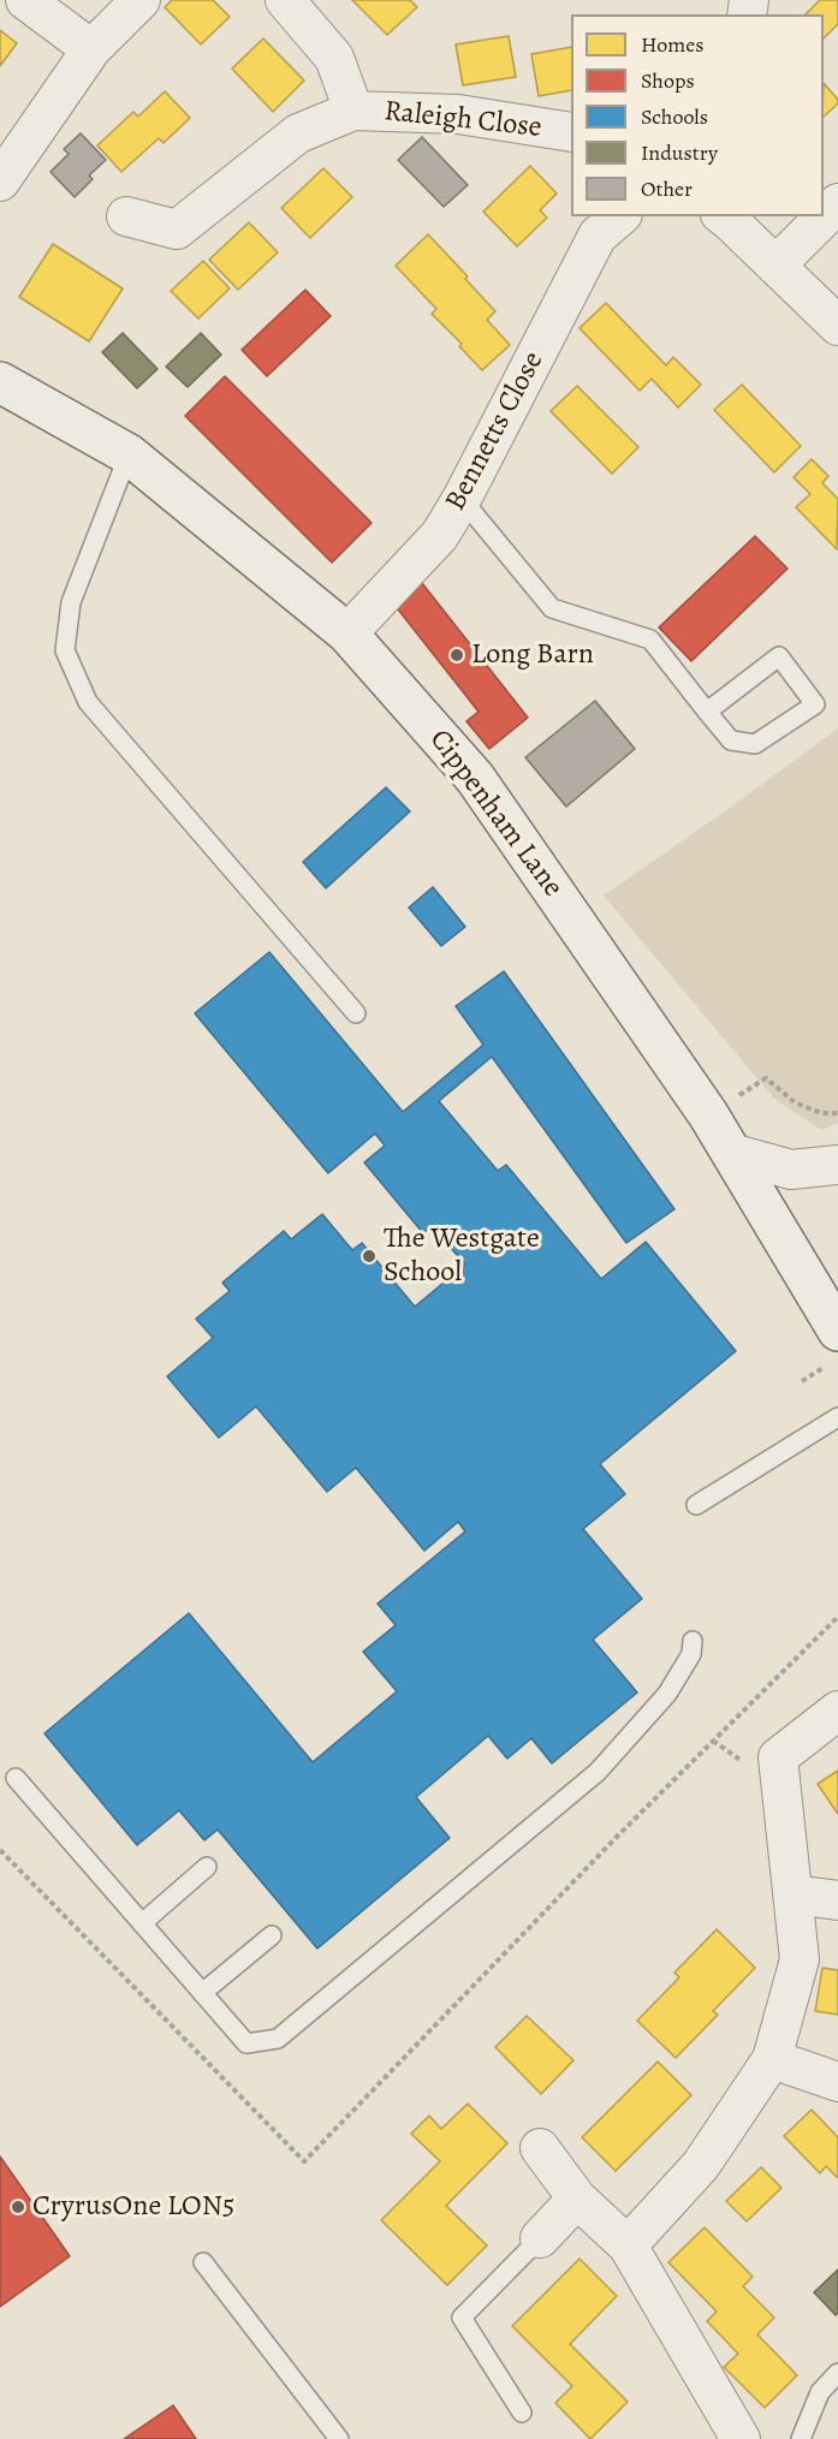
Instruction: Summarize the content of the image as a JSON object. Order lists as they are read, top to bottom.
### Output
{
  "streets": {
    "street": ["Raleigh Close", "Bennetts Close", "Cippenham Lane"]
  },
  "crossings": [
    ["Bennetts Close", "Cippenham Lane"]
  ],
  "places": ["Long Barn", "The Westgate School", "CryrusOne LON5"],
  "legend": [
    "Homes",
    "Shops",
    "Schools",
    "Industry",
    "Other"
  ]
}
